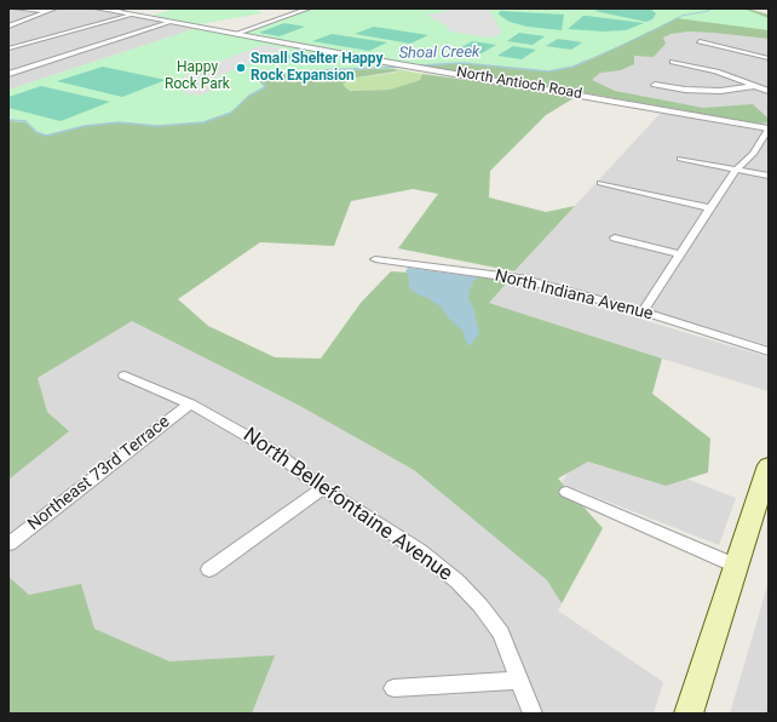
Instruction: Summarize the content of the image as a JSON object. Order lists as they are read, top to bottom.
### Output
{
  "streets": {
    "street": [
      "North Antioch Road",
      "North Indiana Avenue",
      "Northeast 73rd Terrace",
      "North Bellefontaine Avenue"
    ]
  },
  "crossings": [
    ["Northeast 73rd Terrace", "North Bellefontaine Avenue"]
  ],
  "water": ["Shoal Creek"],
  "parks": ["Happy Rock Park"],
  "places": ["Small Shelter Happy Rock Expansion"]
}
